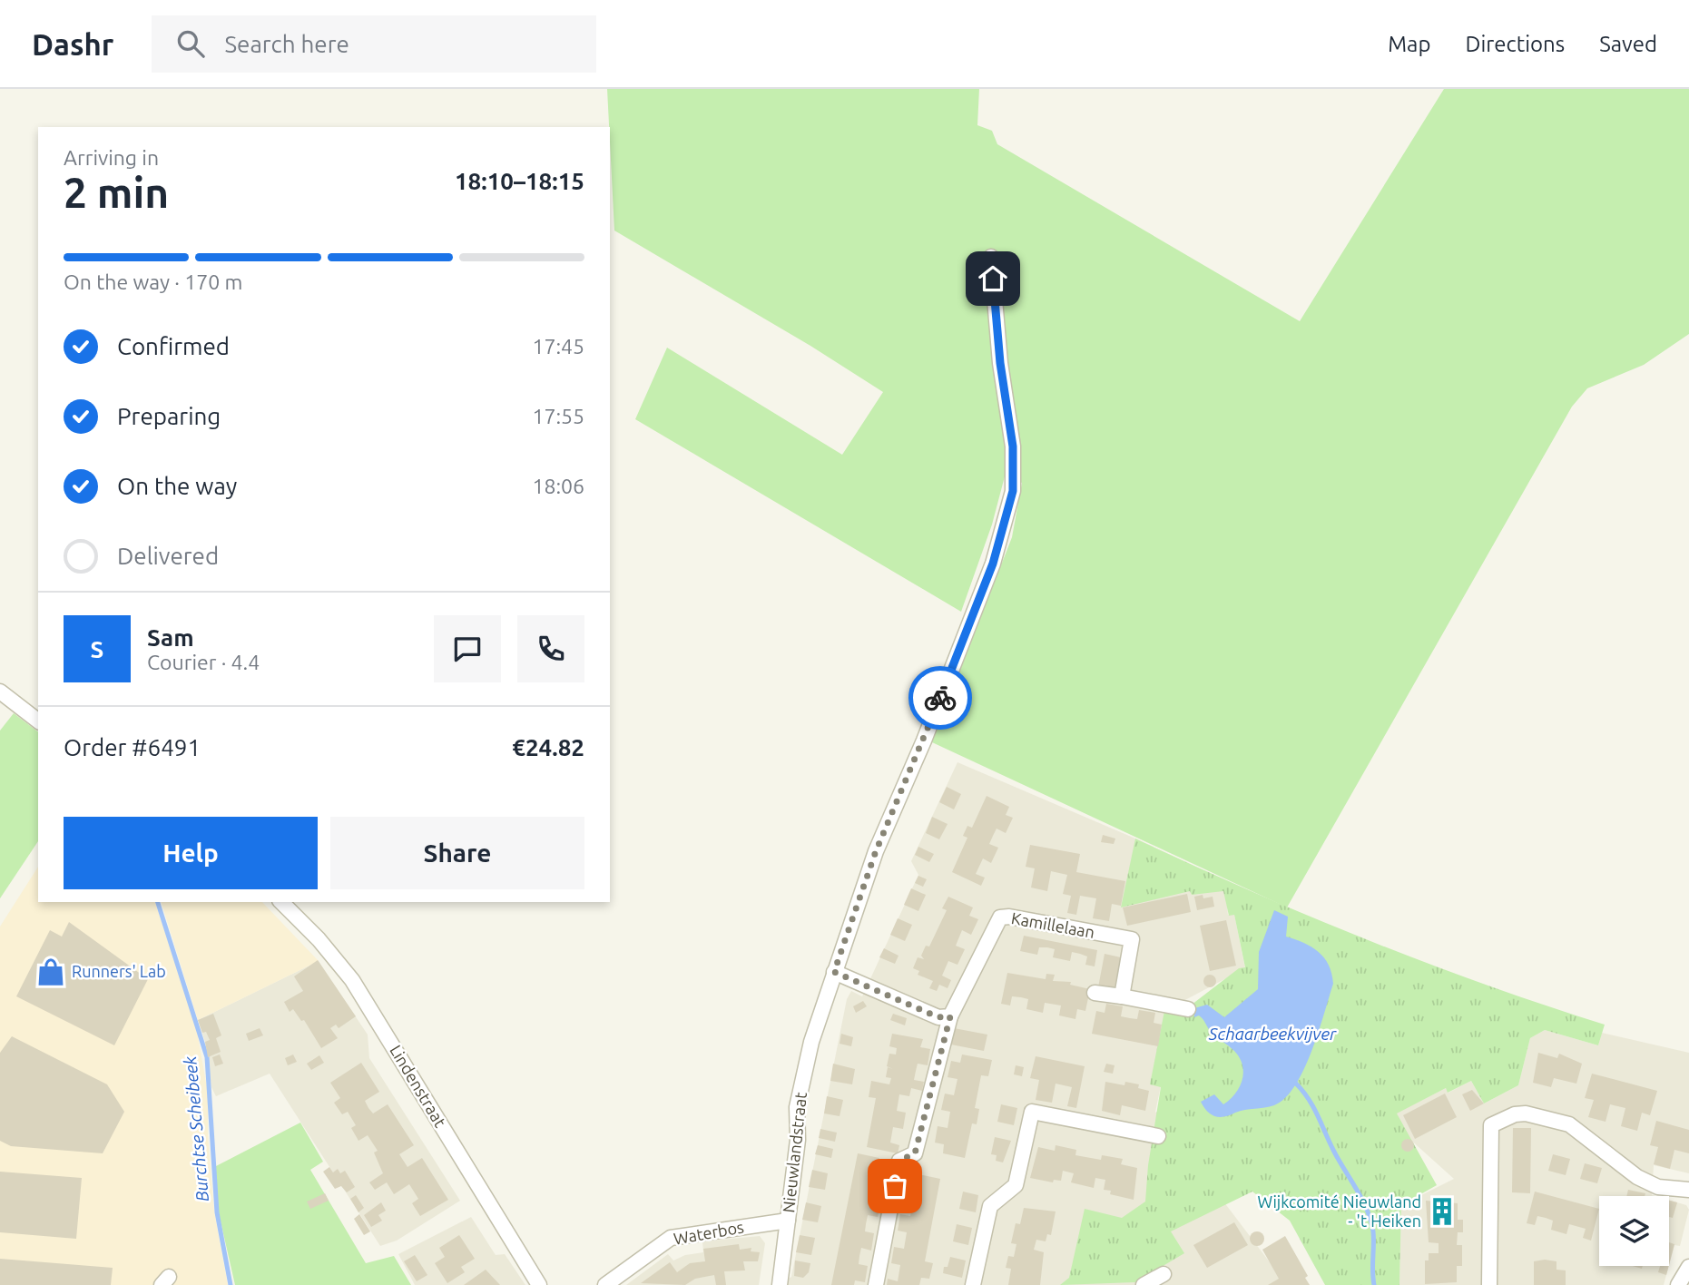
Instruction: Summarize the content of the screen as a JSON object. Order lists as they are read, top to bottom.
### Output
{
  "streets": {
    "street": [
      "Kamillelaan",
      "Lindenstraat",
      "Nieuwlandstraat",
      "Waterbos"
    ]
  },
  "crossings": [
    ["Nieuwlandstraat", "Waterbos"]
  ],
  "water": ["Schaarbeekvijver", "Burchtse Scheibeek"],
  "places": {
    "shop": ["Runners' Lab"],
    "building": ["Wijkcomité Nieuwland - 't Heiken"]
  },
  "page": {
    "header": "Dashr",
    "search": "Search here",
    "nav": ["Map", "Directions", "Saved"],
    "heading": ["2 min", "Arriving in", "18:10–18:15"],
    "panel": [
      "Sam",
      "Courier · 4.4",
      "Order #6491",
      "€24.82"
    ],
    "bar": "On the way · 170 m",
    "list": [
      ["Confirmed", "17:45"],
      ["Preparing", "17:55"],
      ["On the way", "18:06"],
      "Delivered"
    ],
    "round": "S",
    "buttons": ["Help", "Share"]
  }
}
